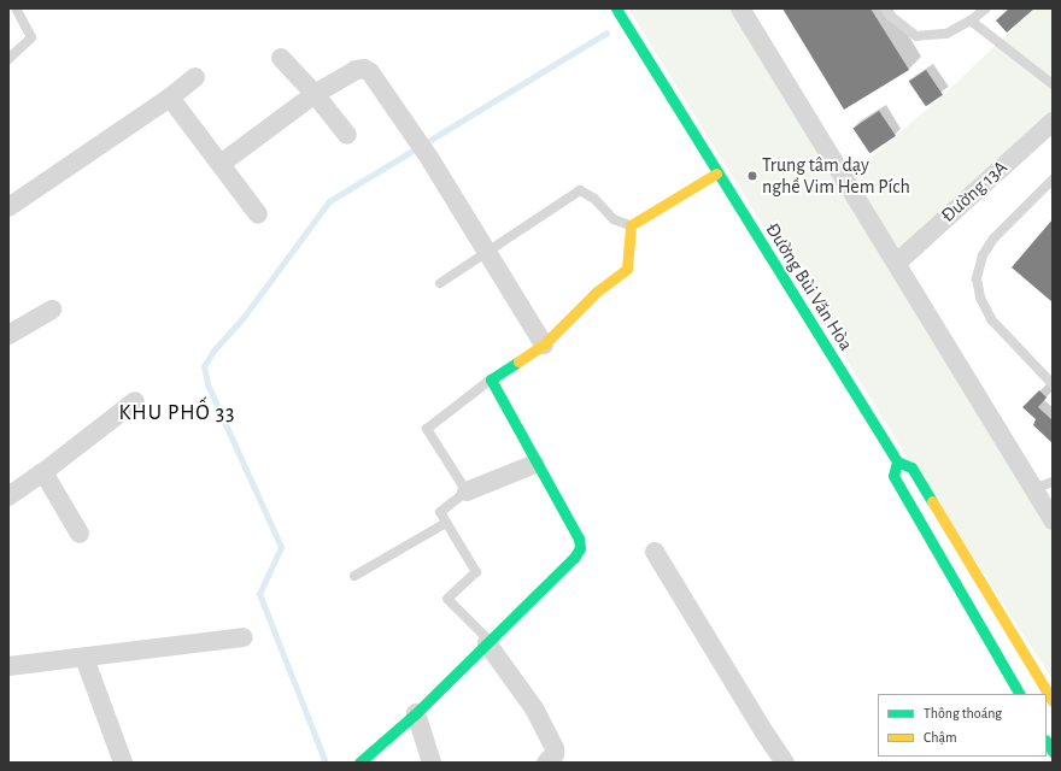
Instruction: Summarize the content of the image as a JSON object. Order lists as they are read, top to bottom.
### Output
{
  "streets": {
    "main road": ["Đường Bùi Văn Hòa"],
    "street": ["Đường 13A"]
  },
  "districts": ["KHU PHỐ 33"],
  "places": ["Trung tâm dạy nghề Vim Hem Pích"],
  "legend": ["Thông thoáng", "Chậm"]
}
